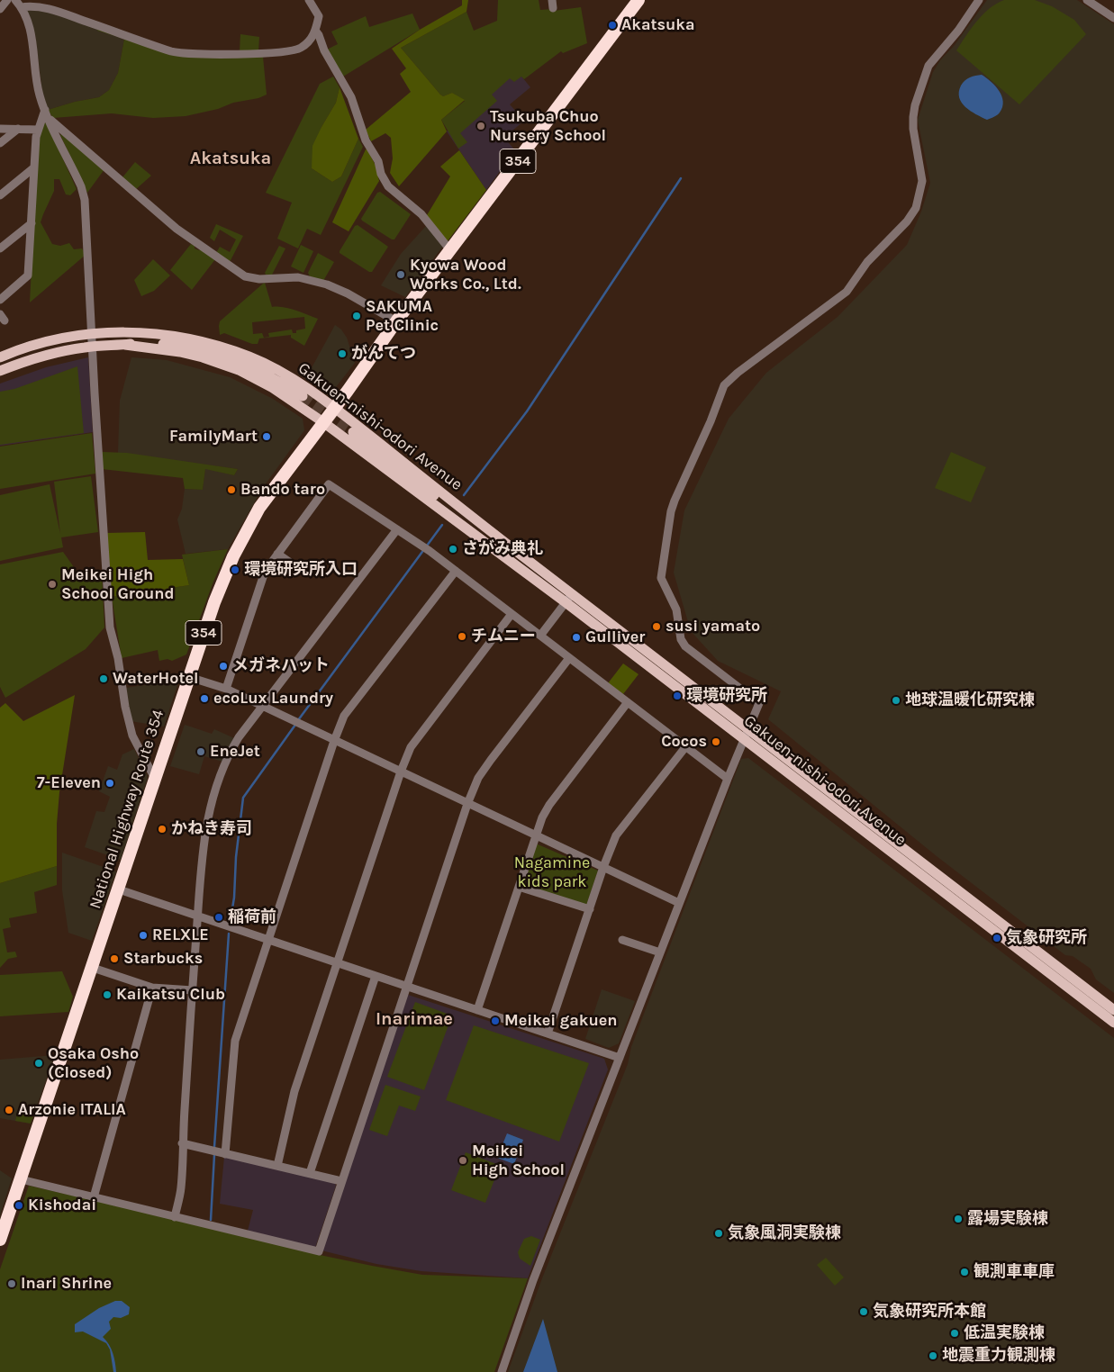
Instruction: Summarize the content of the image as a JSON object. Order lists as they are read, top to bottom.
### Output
{
  "streets": {
    "highway": ["354", "National Highway Route 354"],
    "main road": ["Gakuen-nishi-odori Avenue"]
  },
  "crossings": [
    ["Gakuen-nishi-odori Avenue", "National Highway Route 354"]
  ],
  "districts": ["Akatsuka", "Inarimae"],
  "parks": ["Nagamine kids park"],
  "places": [
    "Akatsuka",
    "Tsukuba Chuo Nursery School",
    "Kyowa Wood Works Co., Ltd.",
    "SAKUMA Pet Clinic",
    "がんてつ",
    "FamilyMart",
    "Bando taro",
    "さがみ典礼",
    "環境研究所入口",
    "Meikei High School Ground",
    "susi yamato",
    "チムニー",
    "Gulliver",
    "メガネハット",
    "WaterHotel",
    "環境研究所",
    "ecoLux Laundry",
    "地球温暖化研究棟",
    "Cocos",
    "EneJet",
    "7-Eleven",
    "かねき寿司",
    "稲荷前",
    "RELXLE",
    "気象研究所",
    "Starbucks",
    "Kaikatsu Club",
    "Meikei gakuen",
    "Osaka Osho (Closed)",
    "Arzonie ITALIA",
    "Meikei High School",
    "Kishodai",
    "露場実験棟",
    "気象風洞実験棟",
    "観測車車庫",
    "Inari Shrine",
    "気象研究所本館",
    "低温実験棟",
    "地震重力観測棟"
  ]
}
